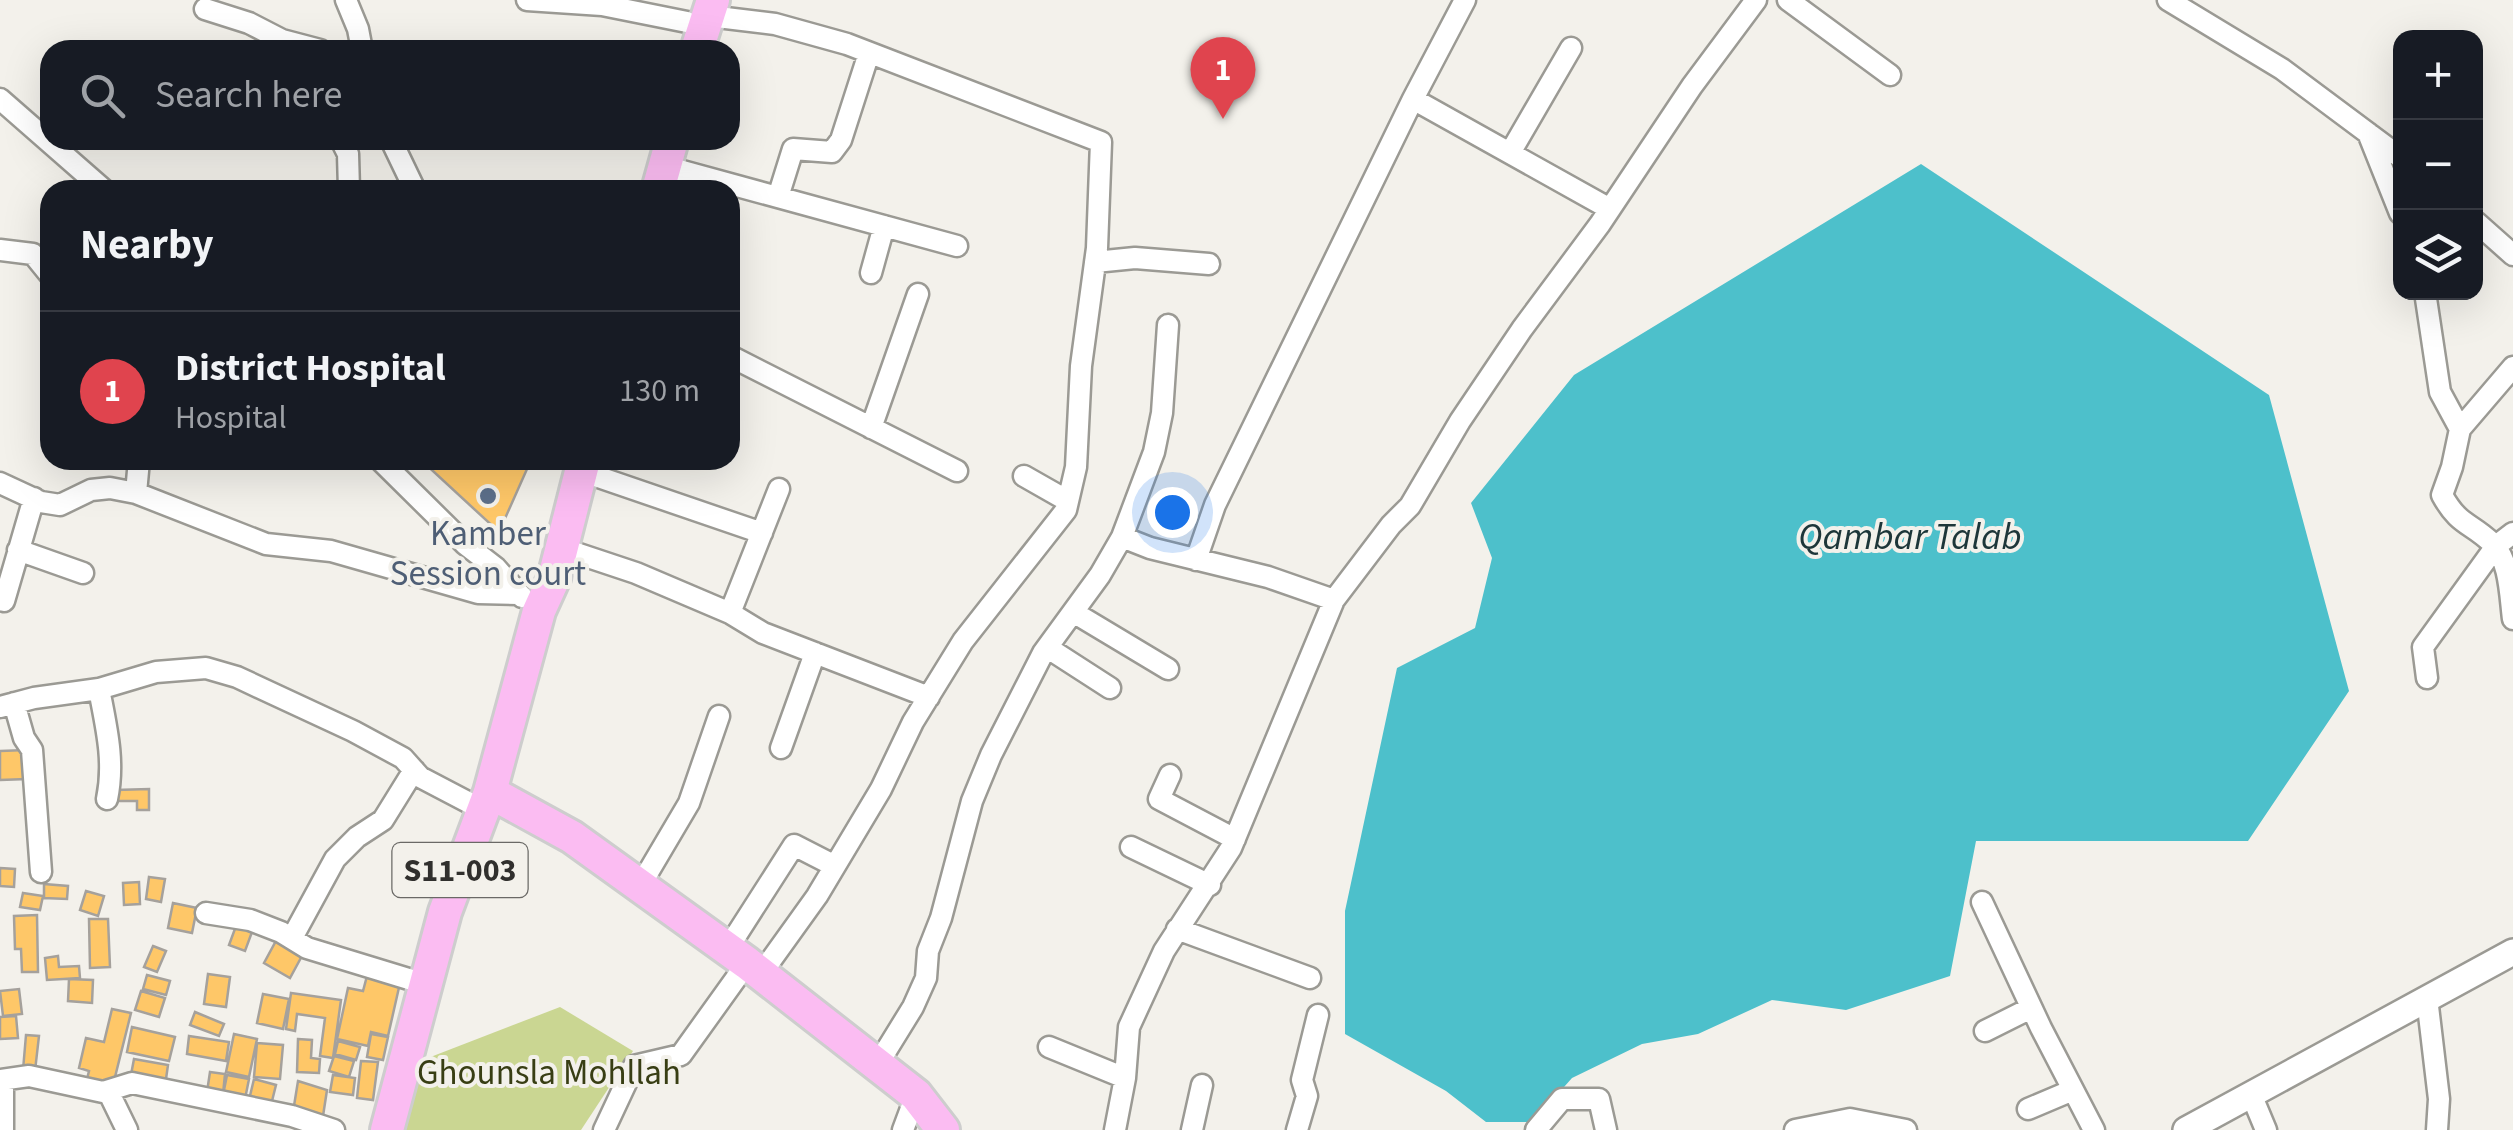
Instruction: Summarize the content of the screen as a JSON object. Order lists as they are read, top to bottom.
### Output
{
  "streets": {
    "main road": ["S11-003"]
  },
  "water": ["Qambar Talab"],
  "parks": ["Ghounsla Mohllah"],
  "places": ["Kamber Session court"],
  "page": {
    "map_buttons": ["+", "−"],
    "pins": "1",
    "search": "Search here",
    "heading": "Nearby",
    "list": [
      {
        "mark": "1",
        "name": "District Hospital",
        "note": "Hospital",
        "value": "130 m"
      }
    ]
  }
}
